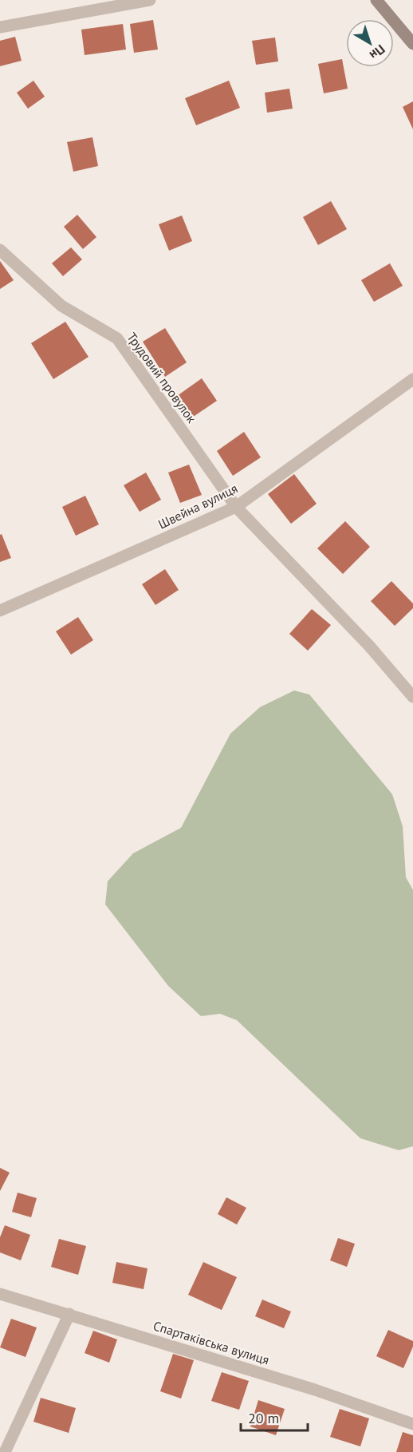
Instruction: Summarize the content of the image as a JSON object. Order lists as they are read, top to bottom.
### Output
{
  "streets": {
    "street": ["Трудовий провулок", "Швейна вулиця", "Спартаківська вулиця"]
  },
  "crossings": [
    ["Трудовий провулок", "Швейна вулиця"]
  ],
  "scale_bar": "20 m",
  "north": "bottom right"
}
